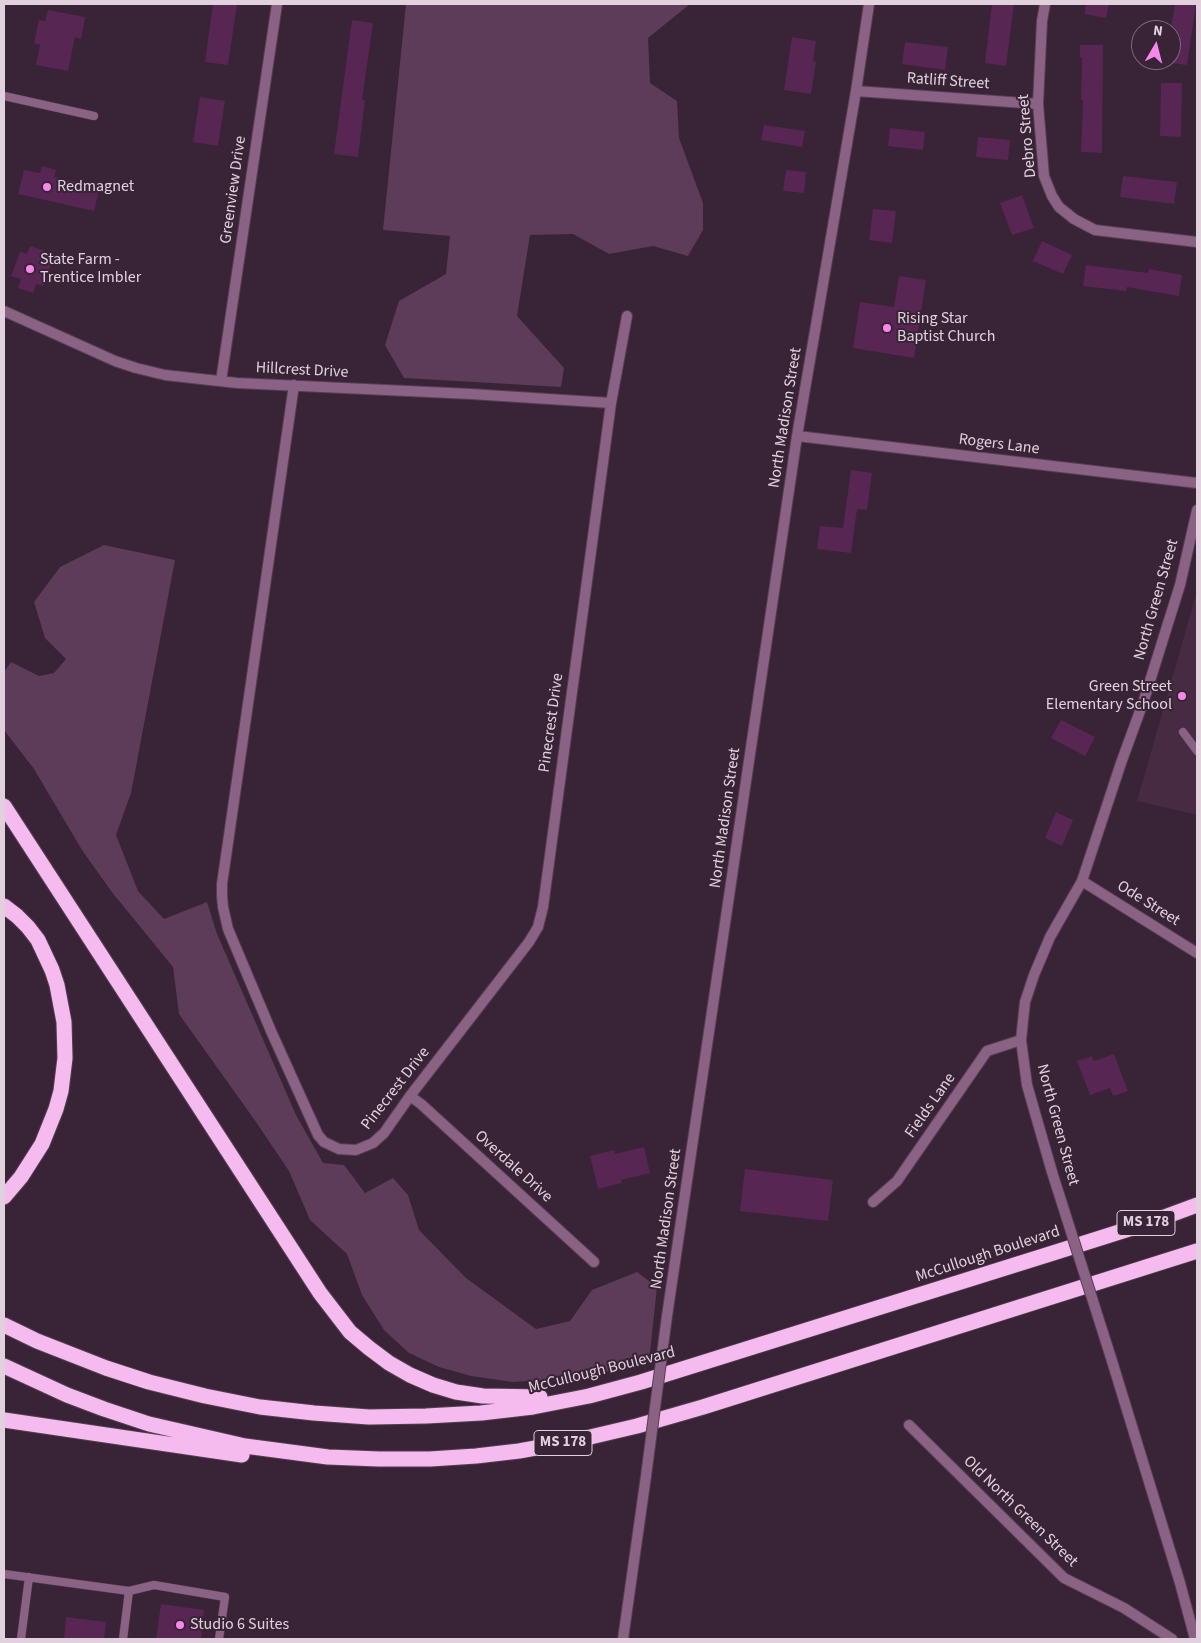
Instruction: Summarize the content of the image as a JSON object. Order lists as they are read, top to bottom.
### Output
{
  "streets": {
    "highway": ["MS 178", "McCullough Boulevard"],
    "street": [
      "Ratliff Street",
      "Debro Street",
      "Greenview Drive",
      "Hillcrest Drive",
      "North Madison Street",
      "Rogers Lane",
      "North Green Street",
      "Pinecrest Drive",
      "Ode Street",
      "Fields Lane",
      "Overdale Drive",
      "Old North Green Street"
    ]
  },
  "crossings": [
    ["Ratliff Street", "Debro Street"],
    ["Ratliff Street", "North Madison Street"],
    ["Greenview Drive", "Hillcrest Drive"],
    ["Hillcrest Drive", "Pinecrest Drive"],
    ["North Madison Street", "Rogers Lane"],
    ["North Green Street", "Ode Street"],
    ["North Green Street", "Fields Lane"],
    ["Pinecrest Drive", "Overdale Drive"]
  ],
  "places": [
    "Redmagnet",
    "State Farm - Trentice Imbler",
    "Rising Star Baptist Church",
    "Green Street Elementary School",
    "Studio 6 Suites"
  ],
  "north": "top"
}
